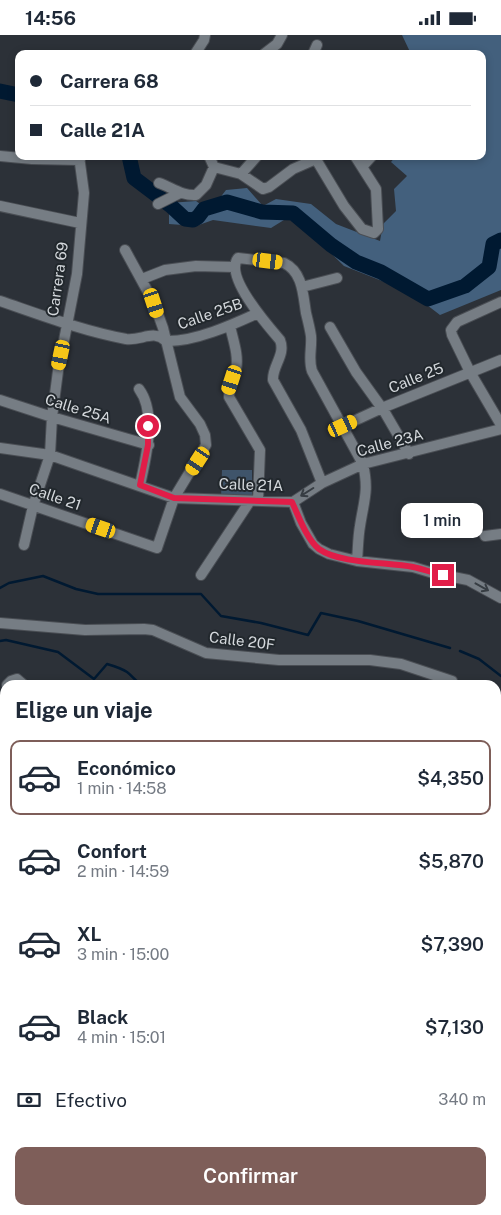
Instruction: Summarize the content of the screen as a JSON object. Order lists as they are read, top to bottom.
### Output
{
  "streets": {
    "street": [
      "Carrera 69",
      "Calle 25B",
      "Calle 25",
      "Calle 25A",
      "Calle 23A",
      "Calle 21A",
      "Calle 21",
      "Calle 20F"
    ]
  },
  "crossings": [
    ["Carrera 69", "Calle 25B"],
    ["Carrera 69", "Calle 25A"],
    ["Carrera 69", "Calle 21A"],
    ["Carrera 69", "Calle 21"],
    ["Calle 23A", "Calle 21A"],
    ["Calle 21A", "Calle 21"]
  ],
  "page": {
    "status": "14:56",
    "banner": ["Carrera 68", "Calle 21A"],
    "bubble": "1 min",
    "heading": "Elige un viaje",
    "list": [
      {
        "name": "Económico",
        "note": "1 min · 14:58",
        "value": "$4,350"
      },
      {
        "name": "Confort",
        "note": "2 min · 14:59",
        "value": "$5,870"
      },
      {
        "name": "XL",
        "note": "3 min · 15:00",
        "value": "$7,390"
      },
      {
        "name": "Black",
        "note": "4 min · 15:01",
        "value": "$7,130"
      }
    ],
    "pay": ["Efectivo", "340 m"],
    "buttons": "Confirmar"
  }
}
